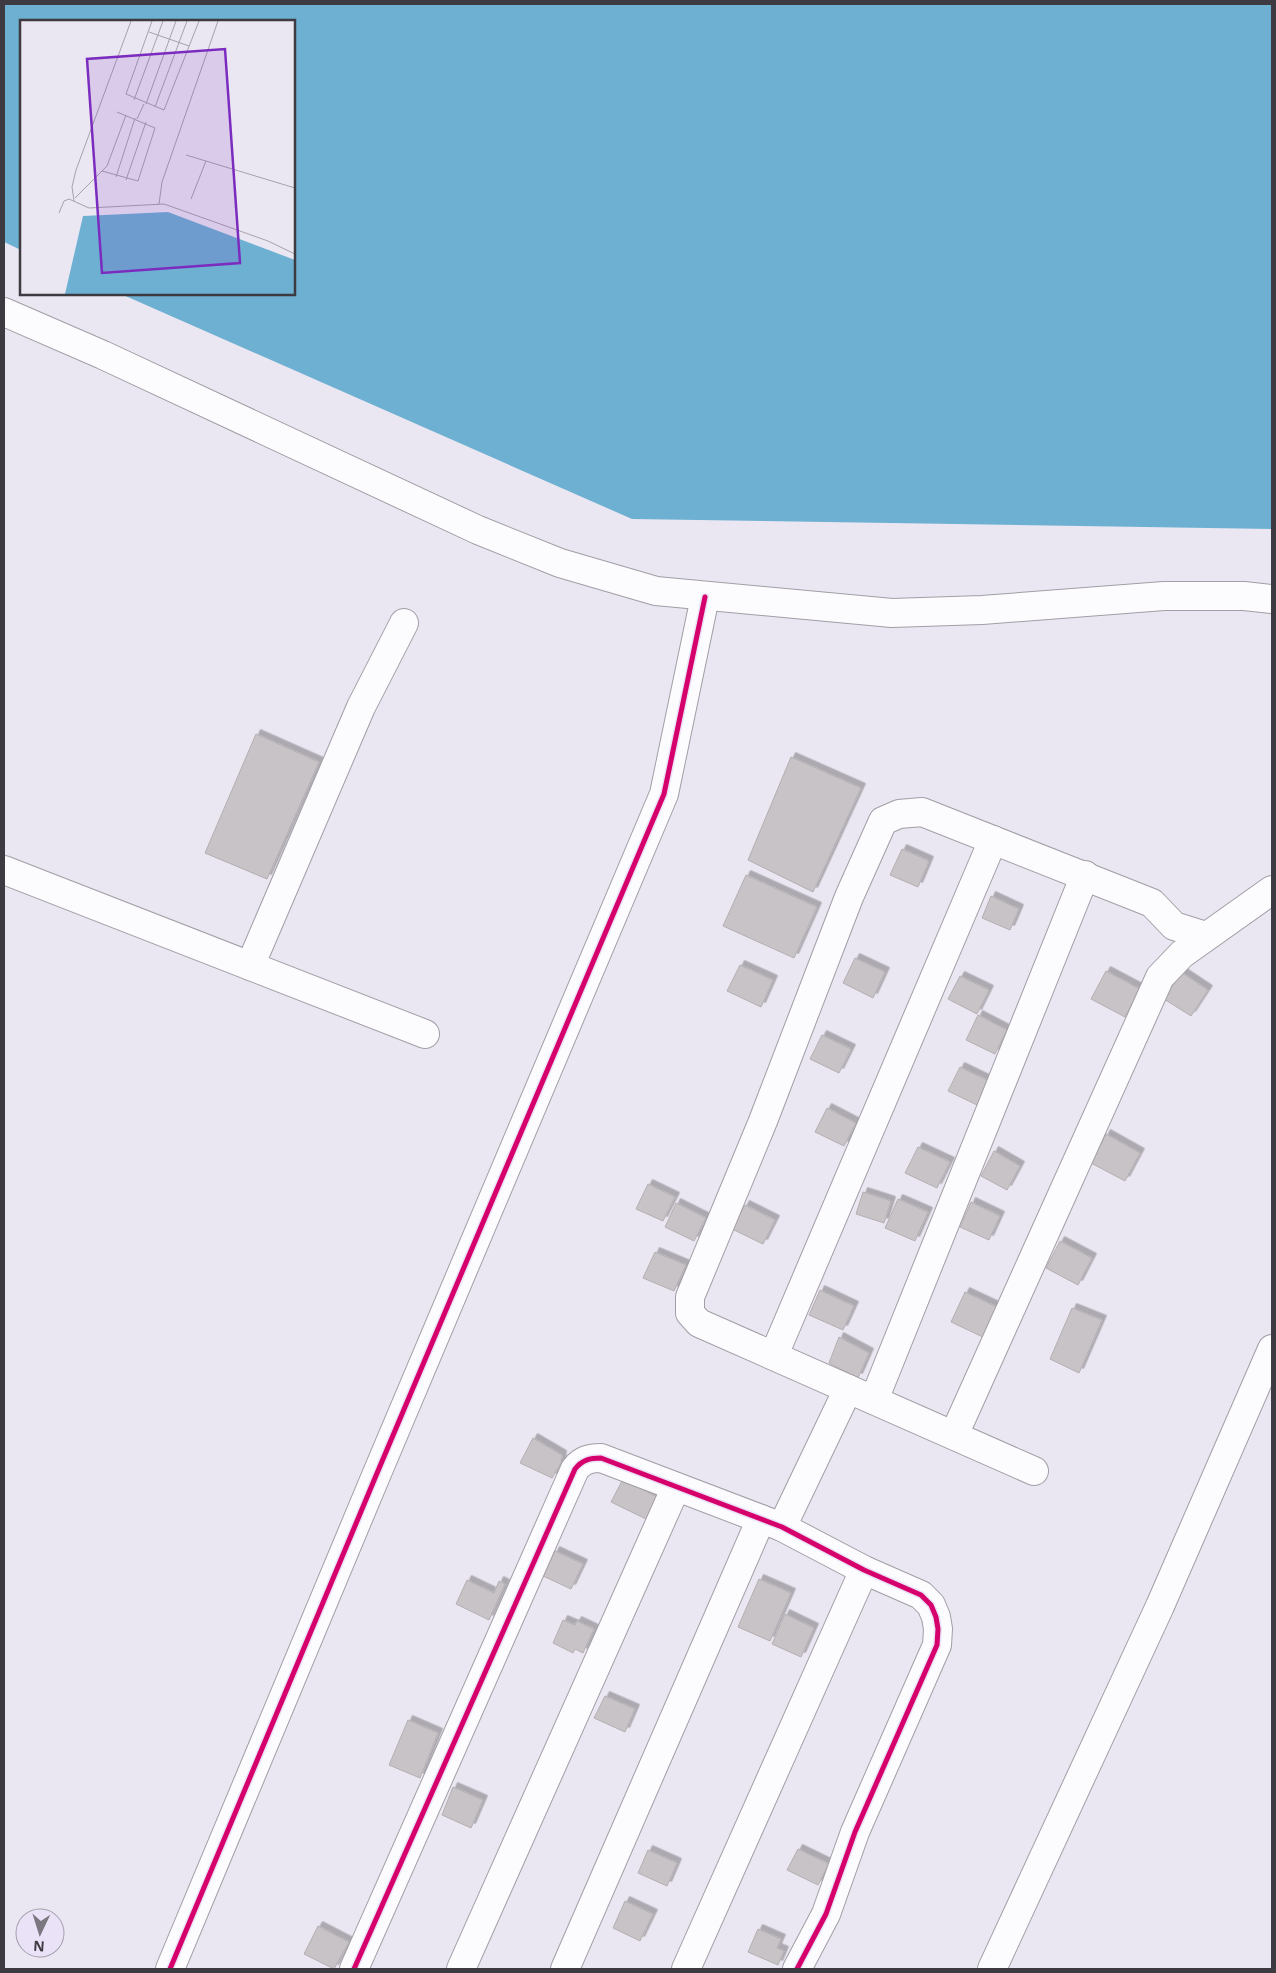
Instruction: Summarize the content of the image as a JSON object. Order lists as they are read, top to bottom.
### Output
{
  "north": "bottom"
}
